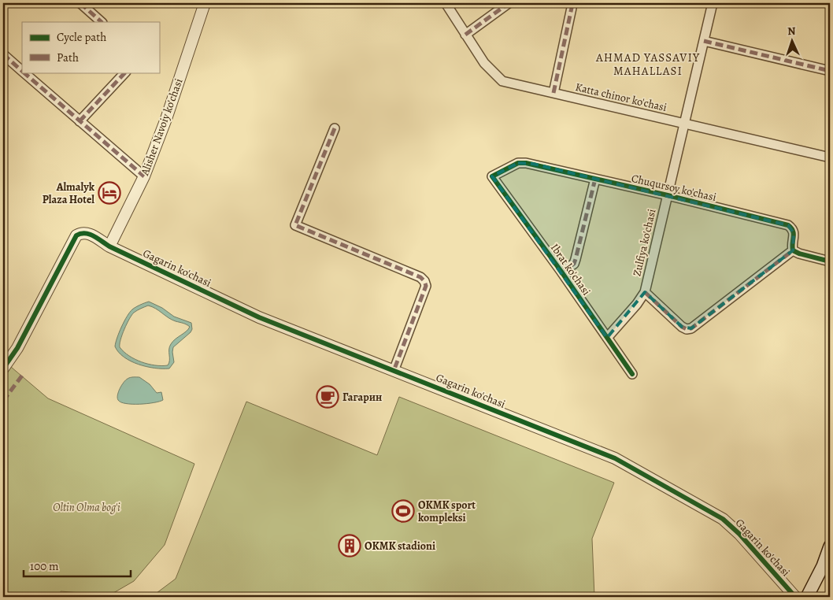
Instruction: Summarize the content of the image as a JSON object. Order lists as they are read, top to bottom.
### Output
{
  "streets": {
    "street": [
      "Katta chinor ko'chasi",
      "Alisher Navoiy ko'chasi",
      "Chuqursoy ko'chasi",
      "Zulfiya ko'chasi",
      "Gagarin ko'chasi",
      "Ibrat ko'chasi"
    ]
  },
  "crossings": [
    ["Katta chinor ko'chasi", "Zulfiya ko'chasi"],
    ["Alisher Navoiy ko'chasi", "Gagarin ko'chasi"],
    ["Chuqursoy ko'chasi", "Zulfiya ko'chasi"],
    ["Chuqursoy ko'chasi", "Ibrat ko'chasi"],
    ["Zulfiya ko'chasi", "Ibrat ko'chasi"]
  ],
  "districts": ["AHMAD YASSAVIY MAHALLASI"],
  "parks": ["Oltin Olma bog'i"],
  "places": {
    "hotel": ["Almalyk Plaza Hotel"],
    "cafe": ["Гагарин"],
    "sports": ["OKMK sport kompleksi"],
    "building": ["OKMK stadioni"]
  },
  "legend": ["Cycle path", "Path"],
  "scale_bar": "100 m",
  "north": "top"
}
